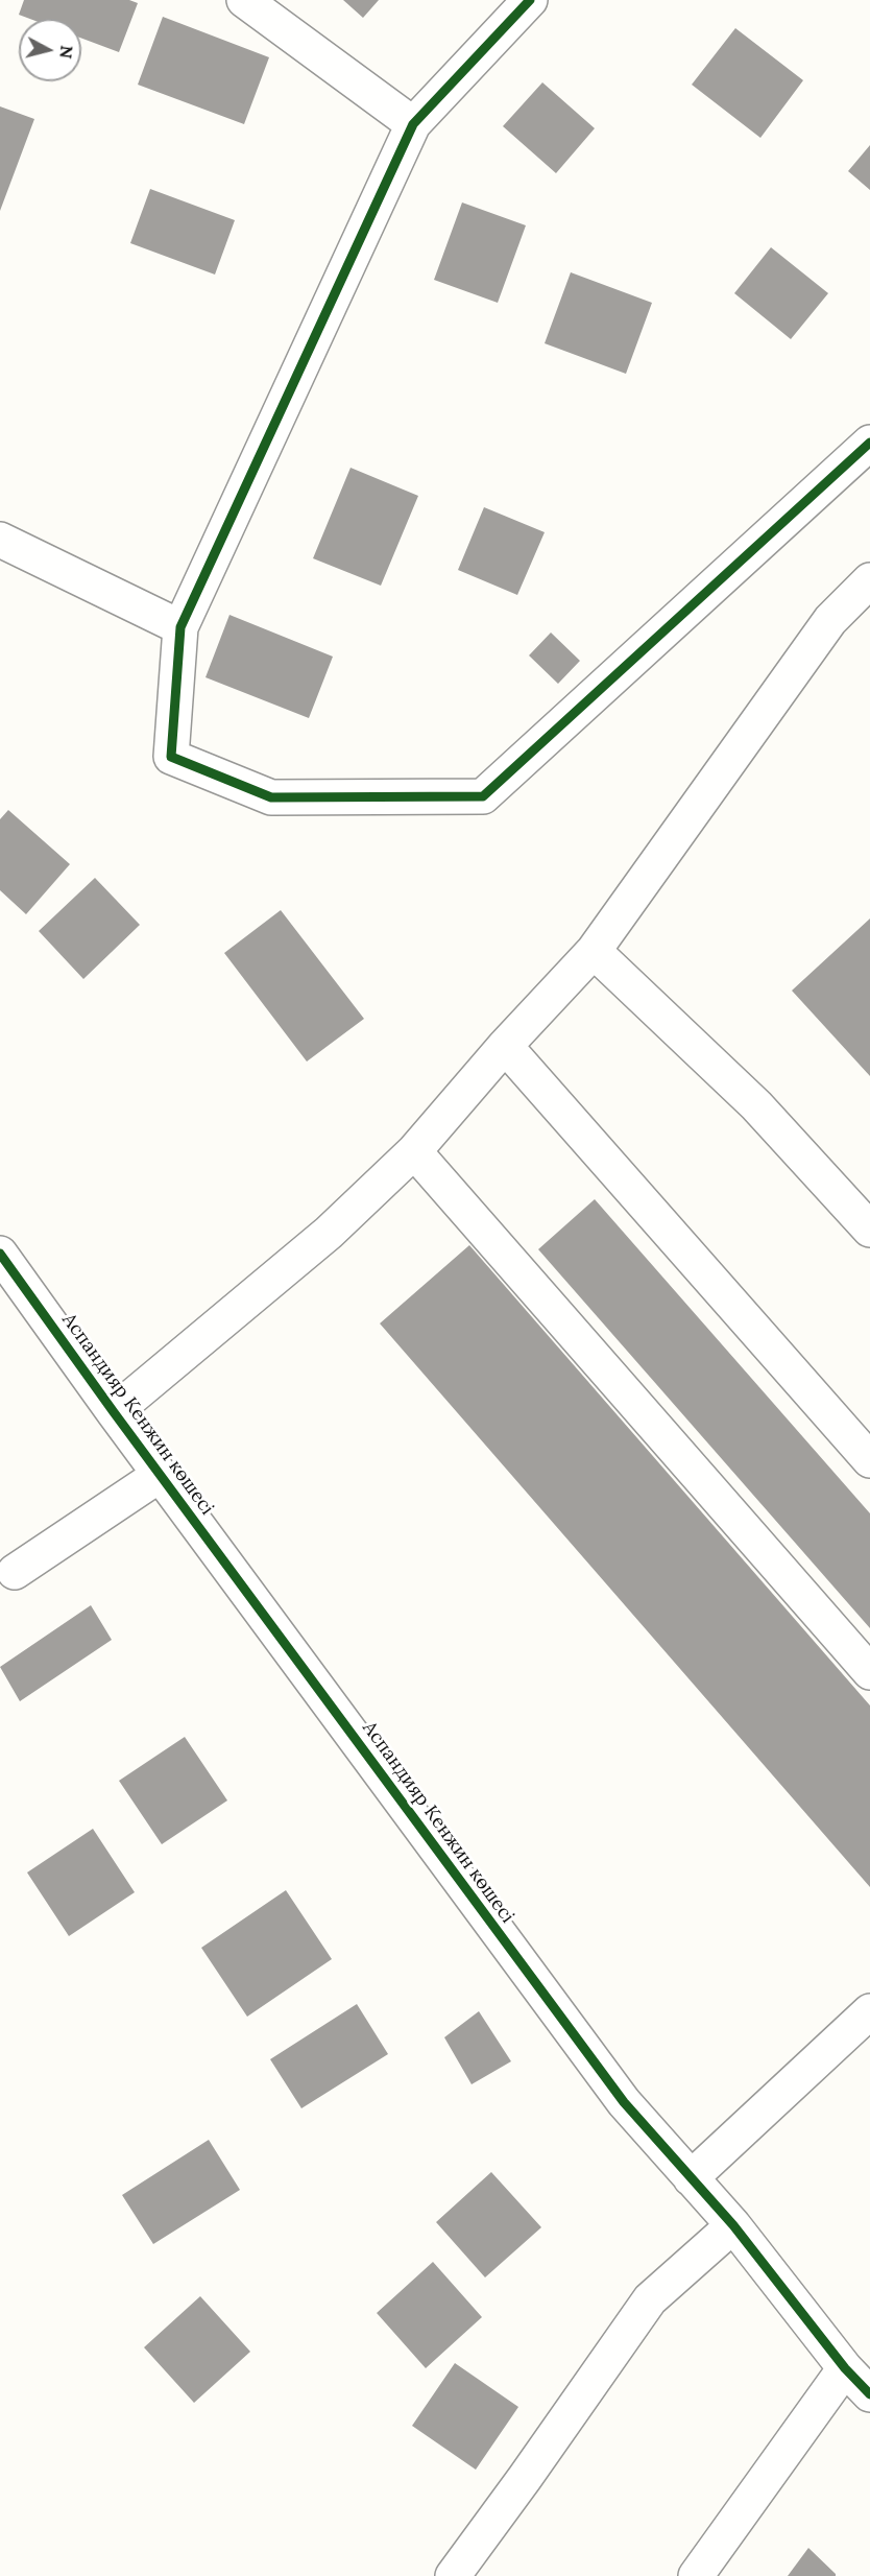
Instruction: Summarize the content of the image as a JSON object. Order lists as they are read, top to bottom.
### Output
{
  "streets": {
    "street": ["Аспандияр Кенжин көшесі"]
  },
  "north": "right"
}
